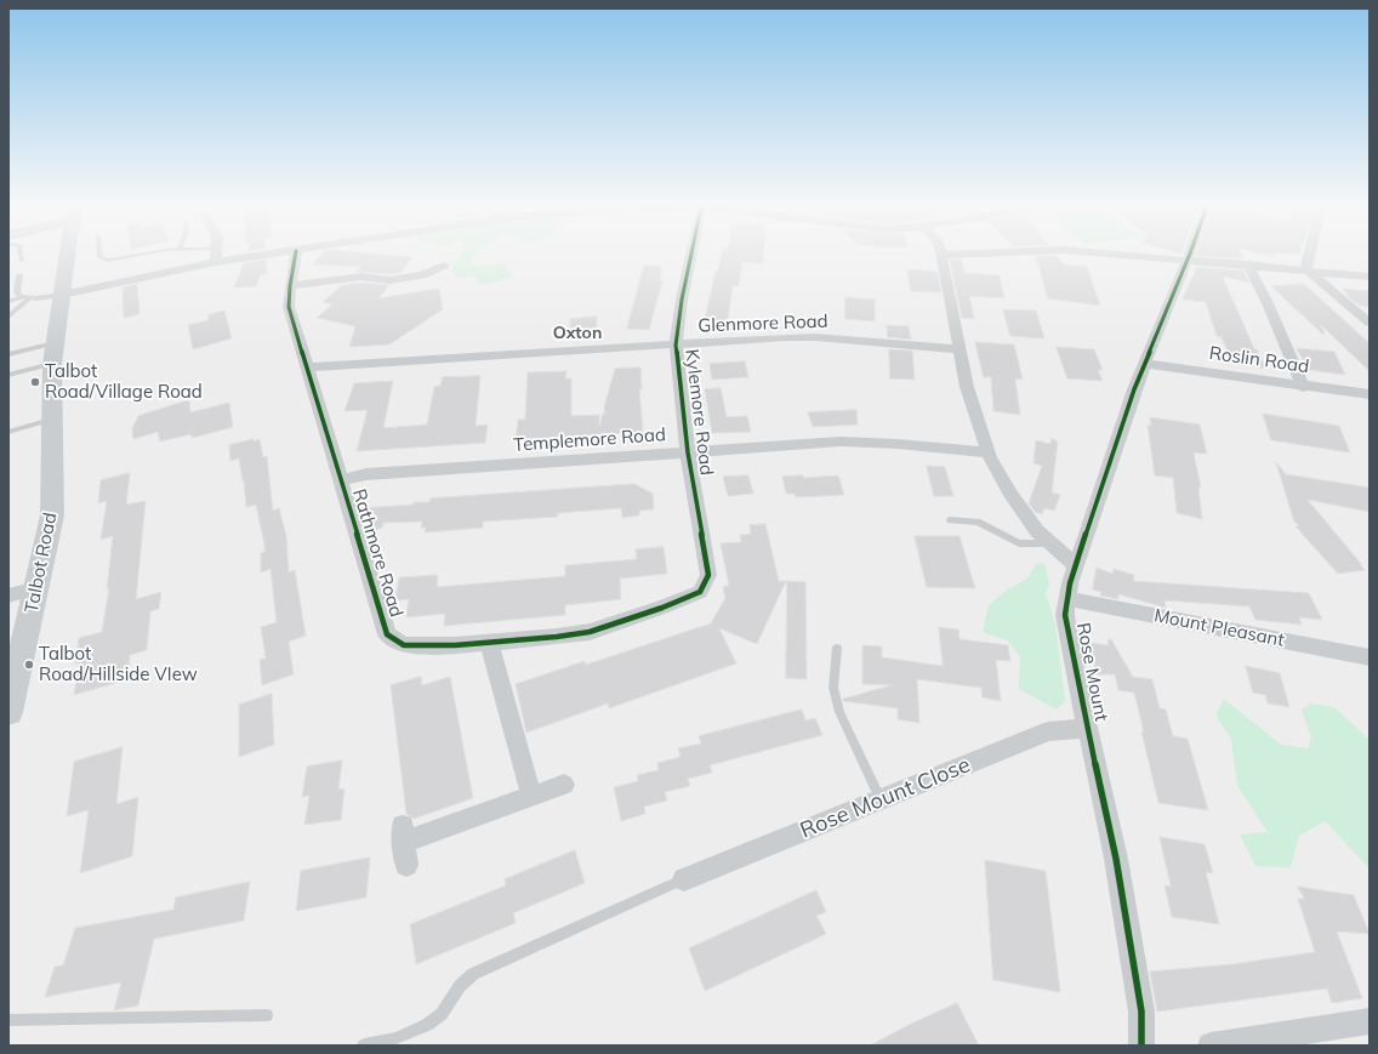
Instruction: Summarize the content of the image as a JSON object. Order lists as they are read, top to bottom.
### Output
{
  "streets": {
    "main road": ["Talbot Road"],
    "street": [
      "Glenmore Road",
      "Roslin Road",
      "Kylemore Road",
      "Templemore Road",
      "Rathmore Road",
      "Mount Pleasant",
      "Rose Mount",
      "Rose Mount Close"
    ]
  },
  "crossings": [
    ["Glenmore Road", "Kylemore Road"],
    ["Glenmore Road", "Rathmore Road"],
    ["Roslin Road", "Rose Mount"],
    ["Kylemore Road", "Templemore Road"],
    ["Kylemore Road", "Rathmore Road"],
    ["Templemore Road", "Rathmore Road"],
    ["Mount Pleasant", "Rose Mount"],
    ["Rose Mount", "Rose Mount Close"]
  ],
  "districts": ["Oxton"],
  "places": ["Talbot Road/Village Road", "Talbot Road/Hillside VIew"]
}
